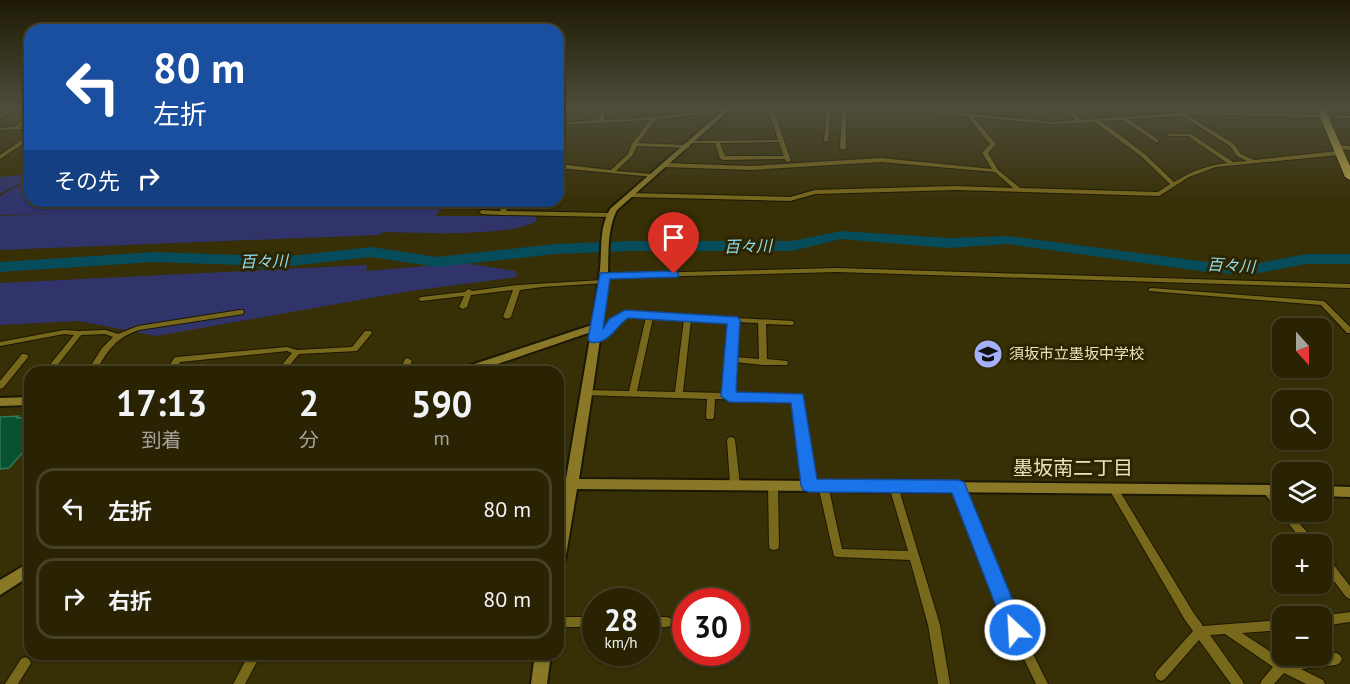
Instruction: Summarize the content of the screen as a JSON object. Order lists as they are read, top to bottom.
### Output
{
  "districts": ["墨坂南二丁目"],
  "water": ["百々川"],
  "places": {
    "school or university": ["須坂市立墨坂中学校"]
  },
  "north": "bottom",
  "page": {
    "turn": ["80 m", "左折"],
    "then": "その先",
    "map_buttons": ["+", "−"],
    "eta": [
      "17:13",
      "到着",
      "2",
      "分",
      "590",
      "m"
    ],
    "list": [
      {
        "name": "左折",
        "value": "80 m"
      },
      {
        "name": "右折",
        "value": "80 m"
      }
    ],
    "speed": "28 km/h",
    "limit": "30"
  }
}
